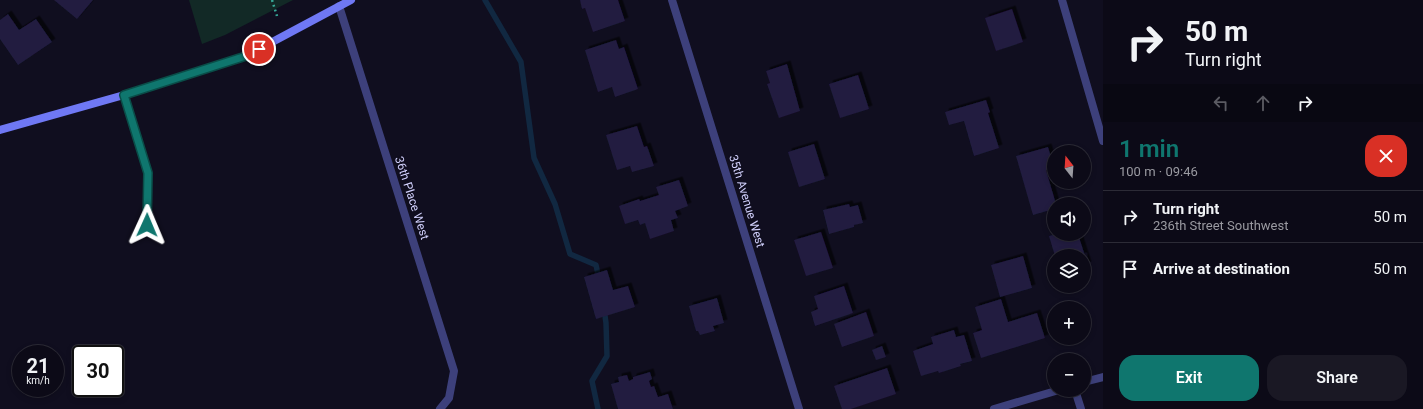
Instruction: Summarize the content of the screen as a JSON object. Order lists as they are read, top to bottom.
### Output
{
  "streets": {
    "street": ["36th Place West", "35th Avenue West"]
  },
  "north": "top",
  "page": {
    "turn": ["50 m", "Turn right"],
    "heading": ["1 min", "100 m · 09:46"],
    "map_buttons": ["+", "−"],
    "list": [
      {
        "name": "Turn right",
        "note": "236th Street Southwest",
        "value": "50 m"
      },
      {
        "name": "Arrive at destination",
        "value": "50 m"
      }
    ],
    "speed": "21 km/h",
    "limit": "30",
    "buttons": ["Exit", "Share"]
  }
}
